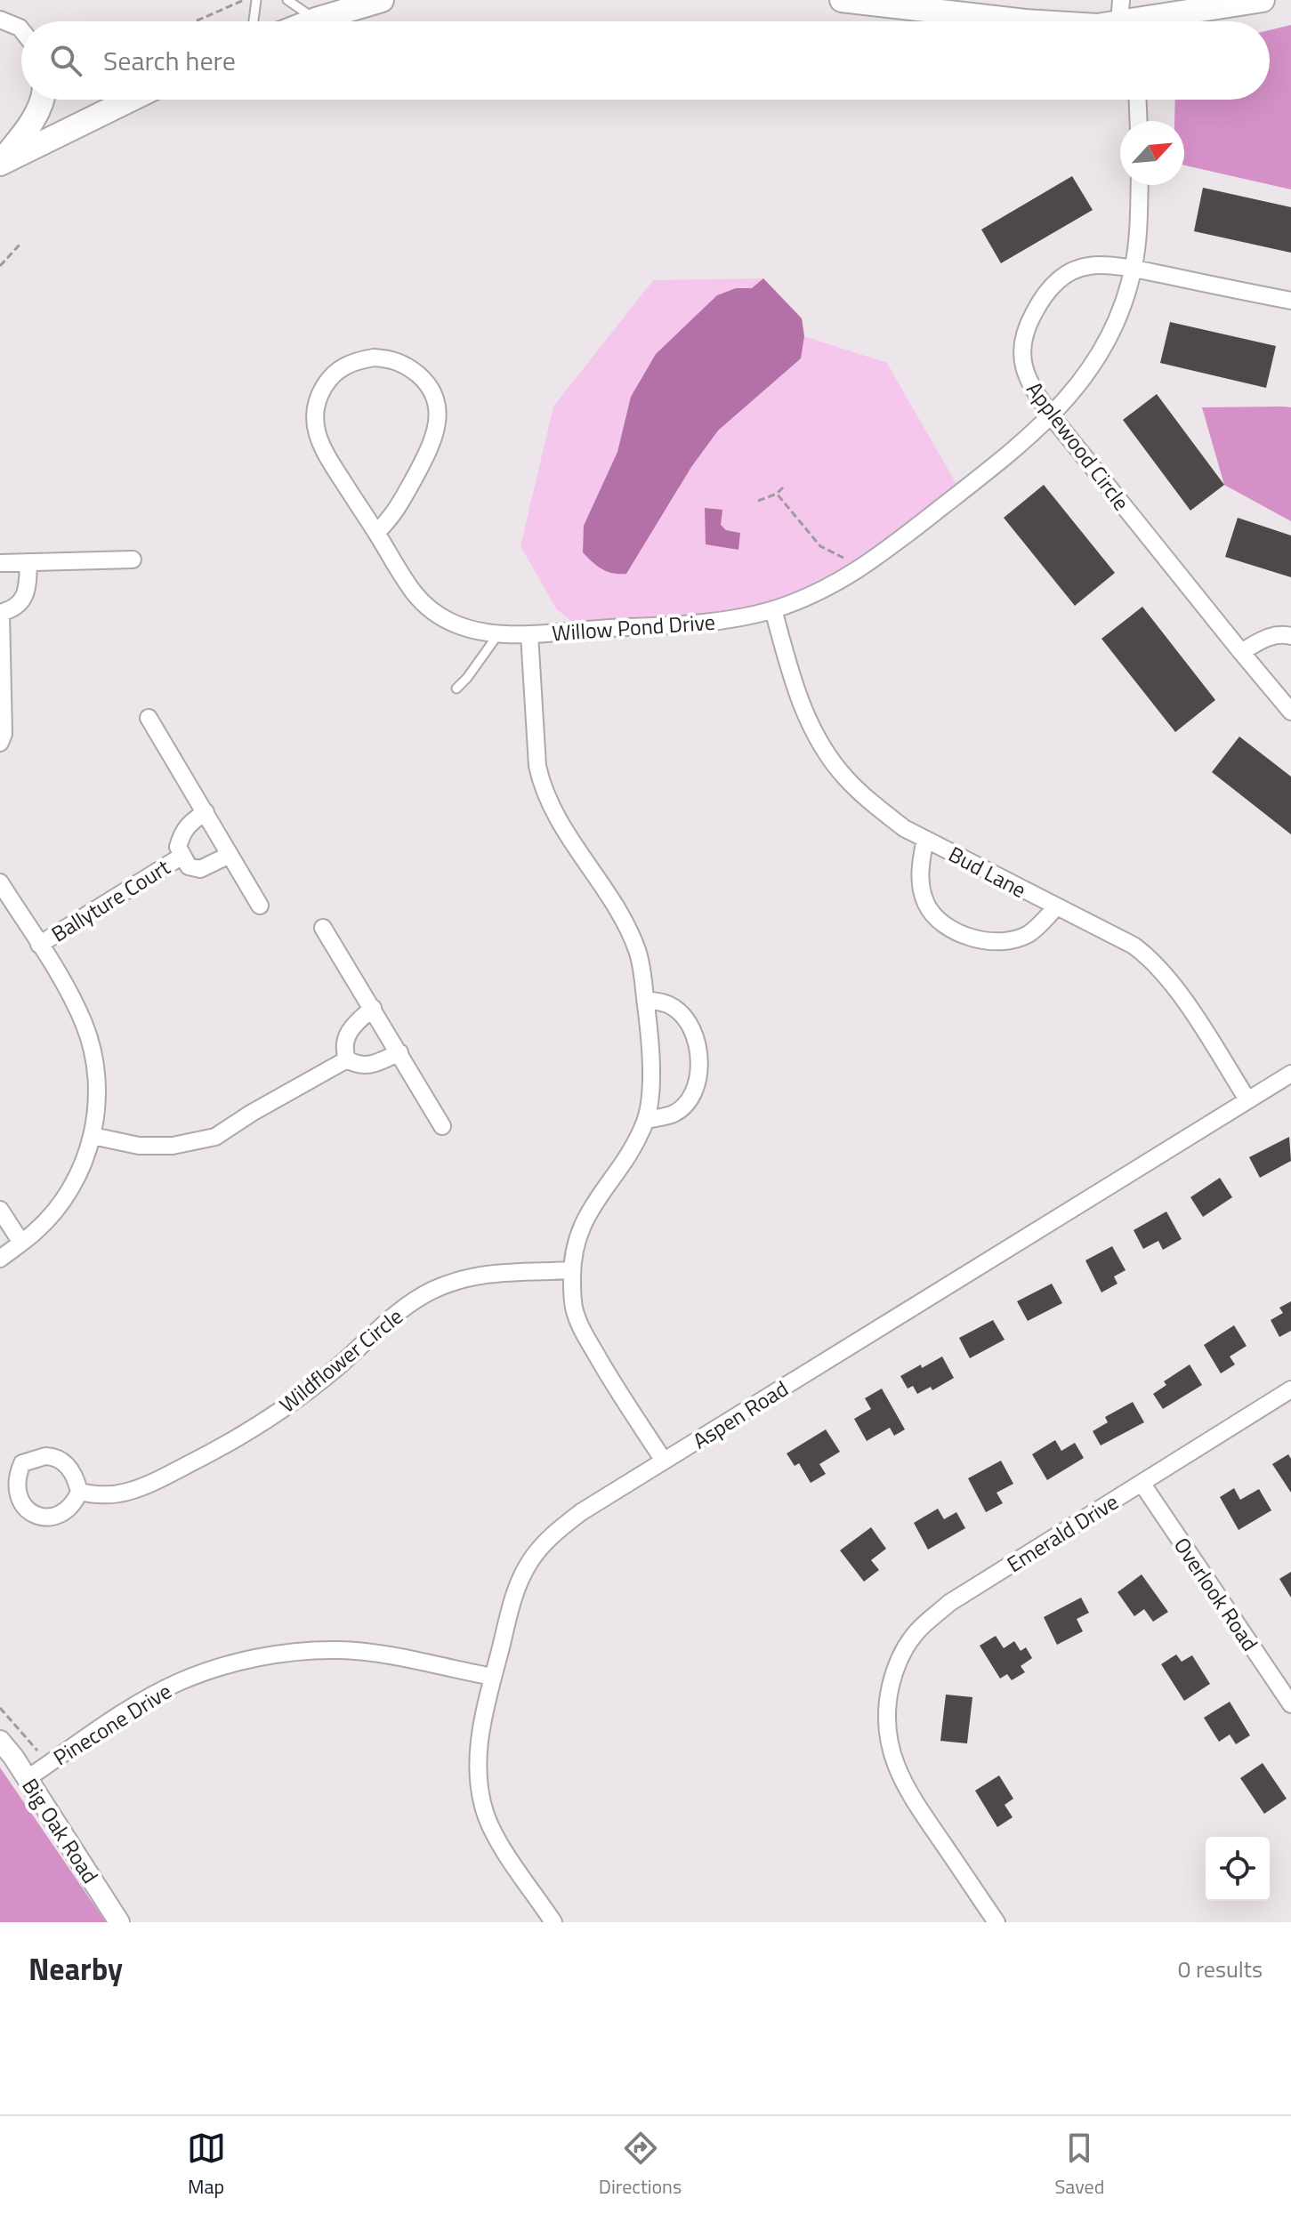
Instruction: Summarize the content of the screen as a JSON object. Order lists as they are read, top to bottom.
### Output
{
  "streets": {
    "street": [
      "Applewood Circle",
      "Willow Pond Drive",
      "Bud Lane",
      "Ballyture Court",
      "Wildflower Circle",
      "Aspen Road",
      "Emerald Drive",
      "Overlook Road",
      "Pinecone Drive",
      "Big Oak Road"
    ]
  },
  "crossings": [
    ["Applewood Circle", "Willow Pond Drive"],
    ["Willow Pond Drive", "Bud Lane"],
    ["Willow Pond Drive", "Wildflower Circle"],
    ["Willow Pond Drive", "Aspen Road"],
    ["Bud Lane", "Aspen Road"],
    ["Aspen Road", "Pinecone Drive"],
    ["Emerald Drive", "Overlook Road"],
    ["Pinecone Drive", "Big Oak Road"]
  ],
  "north": "top right",
  "page": {
    "search": "Search here",
    "heading": ["Nearby", "0 results"],
    "nav": ["Map", "Directions", "Saved"]
  }
}
